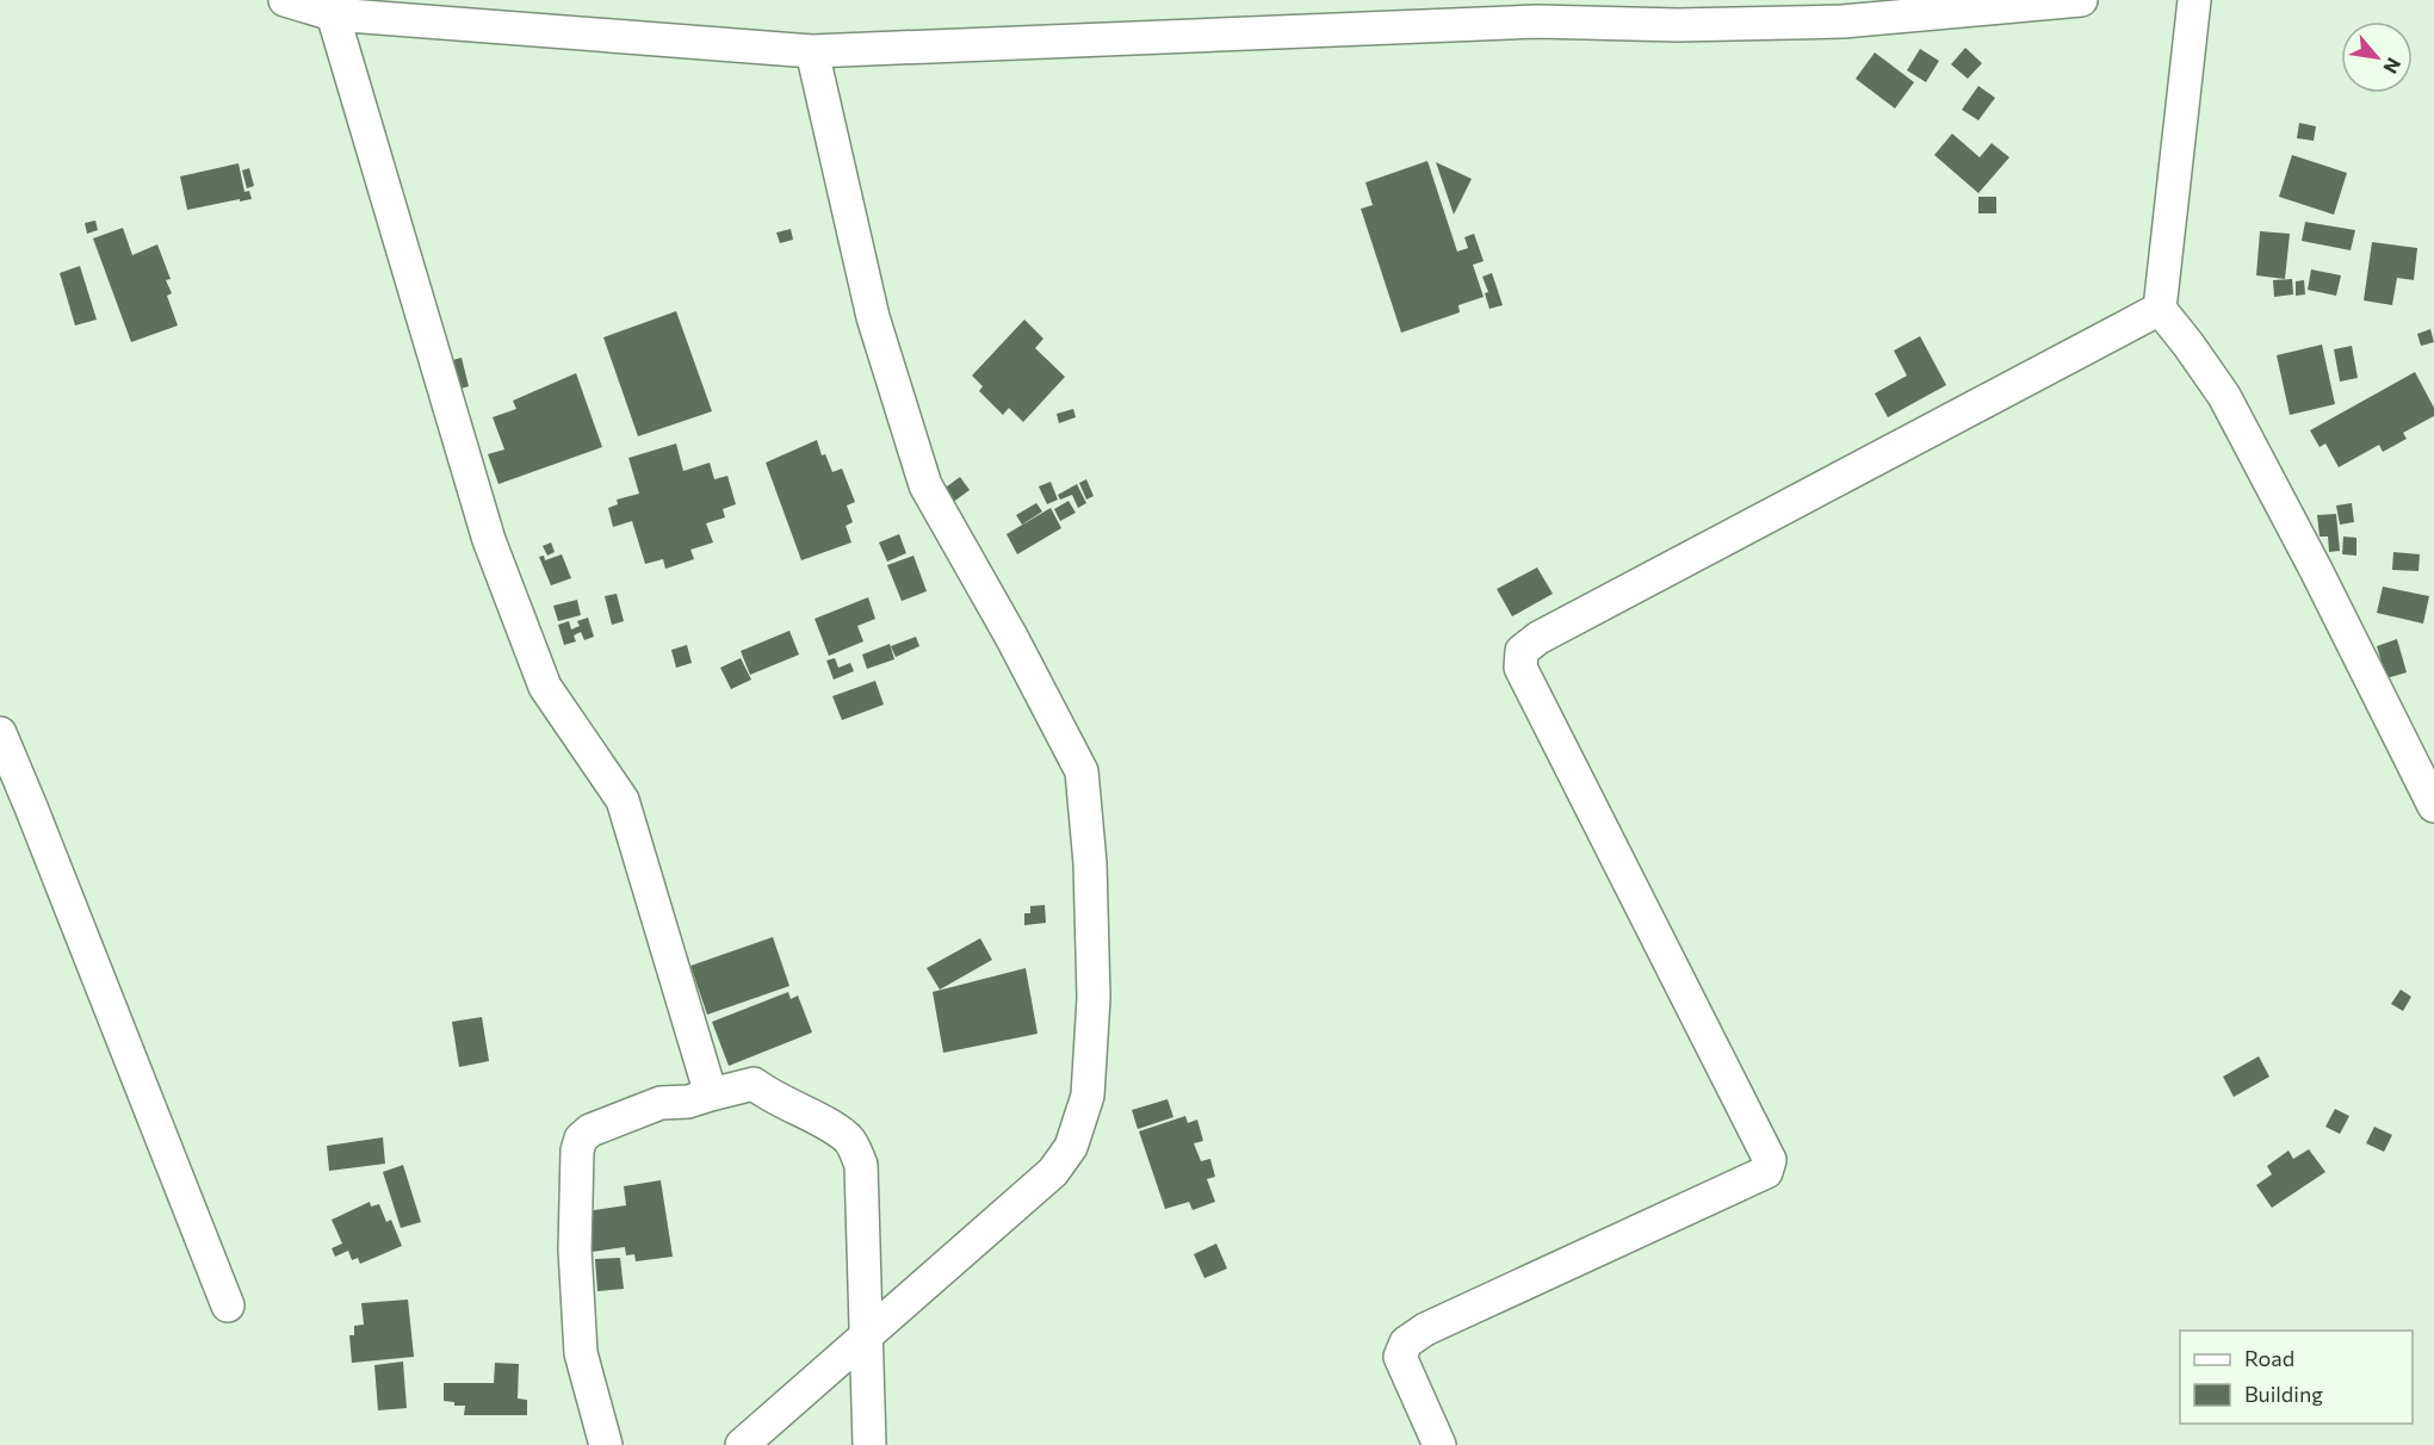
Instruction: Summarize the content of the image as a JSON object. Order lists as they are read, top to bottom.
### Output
{
  "legend": ["Road", "Building"],
  "north": "bottom right"
}
